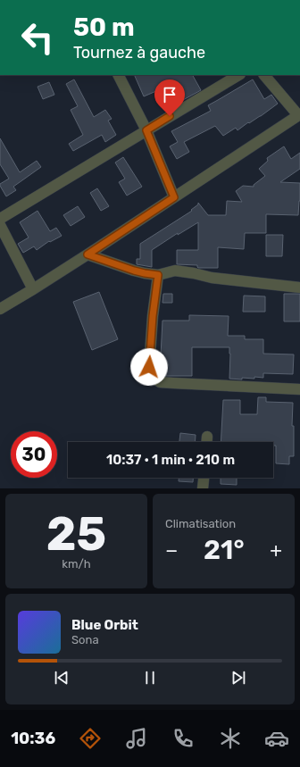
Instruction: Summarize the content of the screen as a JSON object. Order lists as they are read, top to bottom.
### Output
{
  "page": {
    "turn": ["50 m", "Tournez à gauche"],
    "limit": "30",
    "trip": "10:37 · 1 min · 210 m",
    "tile": [
      ["25", "km/h"],
      "Climatisation"
    ],
    "heat": ["−", "21°", "+"],
    "song": ["Blue Orbit", "Sona"],
    "tabs": "10:36"
  }
}
